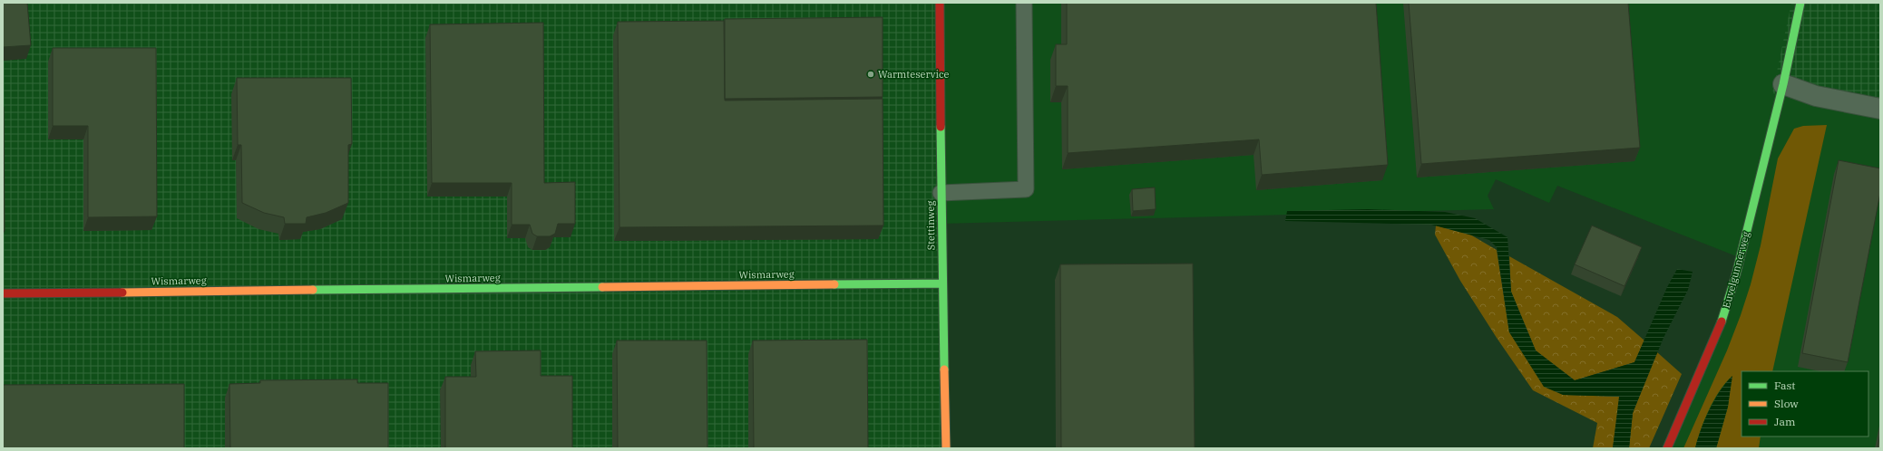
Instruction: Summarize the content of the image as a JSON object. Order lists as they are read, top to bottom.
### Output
{
  "streets": {
    "street": ["Stettinweg", "Euvelgunnerweg", "Wismarweg"]
  },
  "crossings": [
    ["Stettinweg", "Wismarweg"]
  ],
  "places": ["Warmteservice"],
  "legend": ["Fast", "Slow", "Jam"]
}
